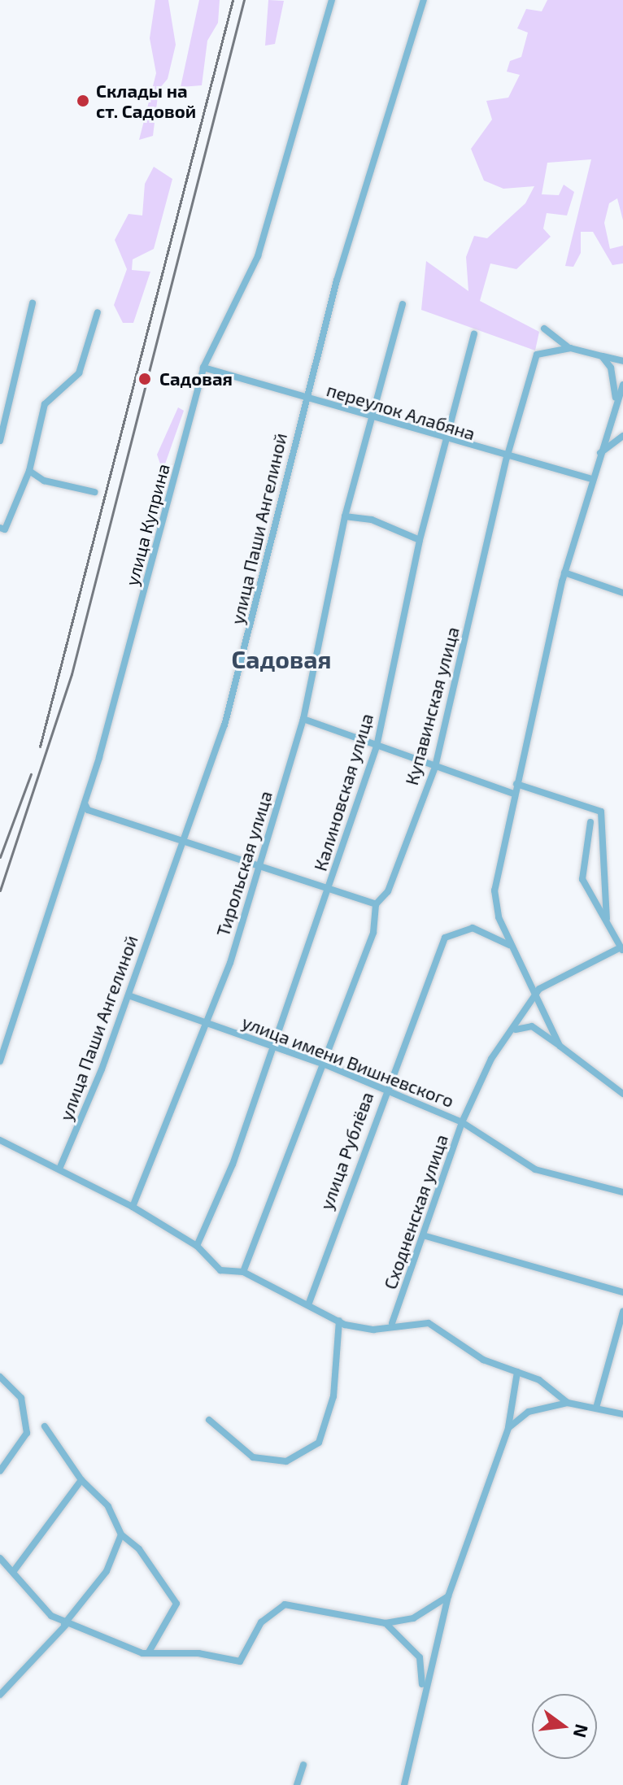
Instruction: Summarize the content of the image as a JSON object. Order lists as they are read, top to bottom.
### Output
{
  "streets": {
    "street": [
      "переулок Алабяна",
      "улица Куприна",
      "улица Паши Ангелиной",
      "Купавинская улица",
      "Калиновская улица",
      "Тирольская улица",
      "улица имени Вишневского",
      "улица Рублёва",
      "Сходненская улица"
    ]
  },
  "crossings": [
    ["переулок Алабяна", "улица Куприна"],
    ["переулок Алабяна", "улица Паши Ангелиной"],
    ["переулок Алабяна", "Купавинская улица"],
    ["переулок Алабяна", "Калиновская улица"],
    ["переулок Алабяна", "Тирольская улица"],
    ["улица Паши Ангелиной", "улица имени Вишневского"],
    ["Купавинская улица", "улица имени Вишневского"],
    ["Калиновская улица", "улица имени Вишневского"],
    ["Тирольская улица", "улица имени Вишневского"],
    ["улица имени Вишневского", "улица Рублёва"],
    ["улица имени Вишневского", "Сходненская улица"]
  ],
  "districts": ["Садовая"],
  "places": ["Склады на ст. Садовой", "Садовая"],
  "north": "right"
}
